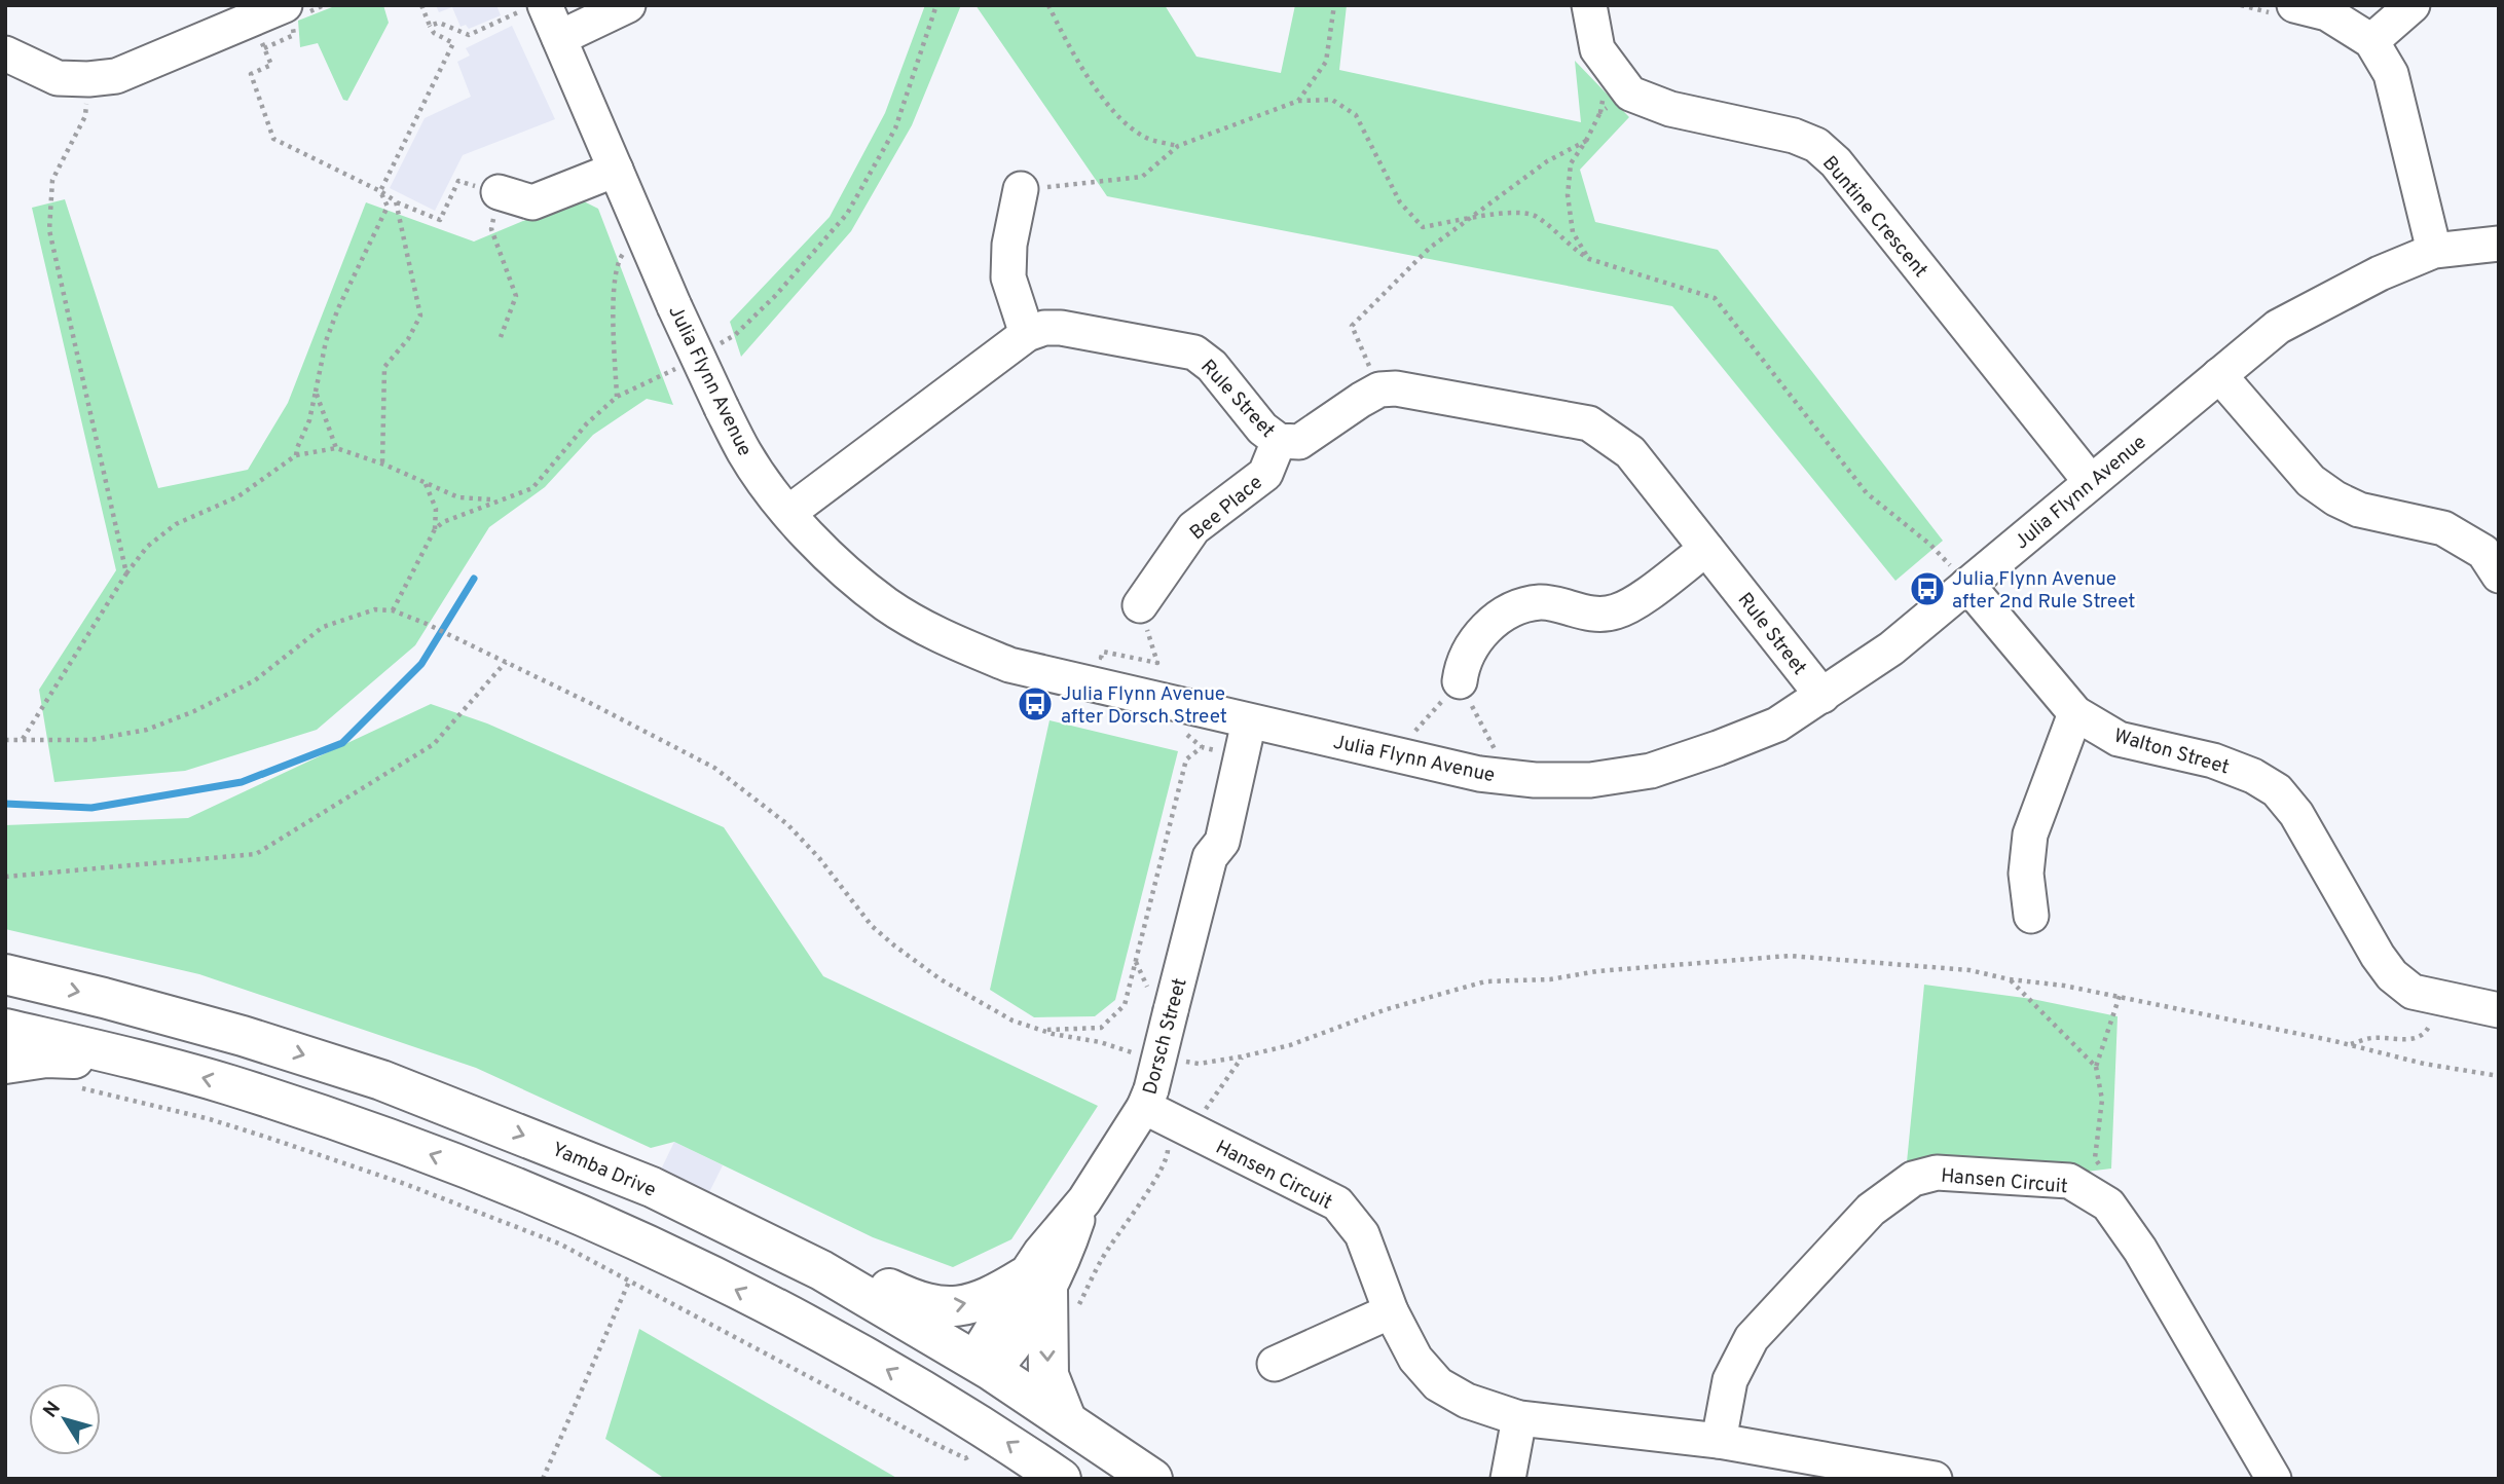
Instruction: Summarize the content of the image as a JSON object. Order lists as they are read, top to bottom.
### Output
{
  "streets": {
    "main road": ["Yamba Drive"],
    "street": [
      "Buntine Crescent",
      "Julia Flynn Avenue",
      "Rule Street",
      "Bee Place",
      "Walton Street",
      "Dorsch Street",
      "Hansen Circuit"
    ]
  },
  "crossings": [
    ["Buntine Crescent", "Julia Flynn Avenue"],
    ["Julia Flynn Avenue", "Rule Street"],
    ["Julia Flynn Avenue", "Walton Street"],
    ["Julia Flynn Avenue", "Dorsch Street"],
    ["Rule Street", "Bee Place"],
    ["Dorsch Street", "Yamba Drive"],
    ["Dorsch Street", "Hansen Circuit"]
  ],
  "places": {
    "bus stop": ["Julia Flynn Avenue after 2nd Rule Street", "Julia Flynn Avenue after Dorsch Street"]
  },
  "north": "top left"
}
